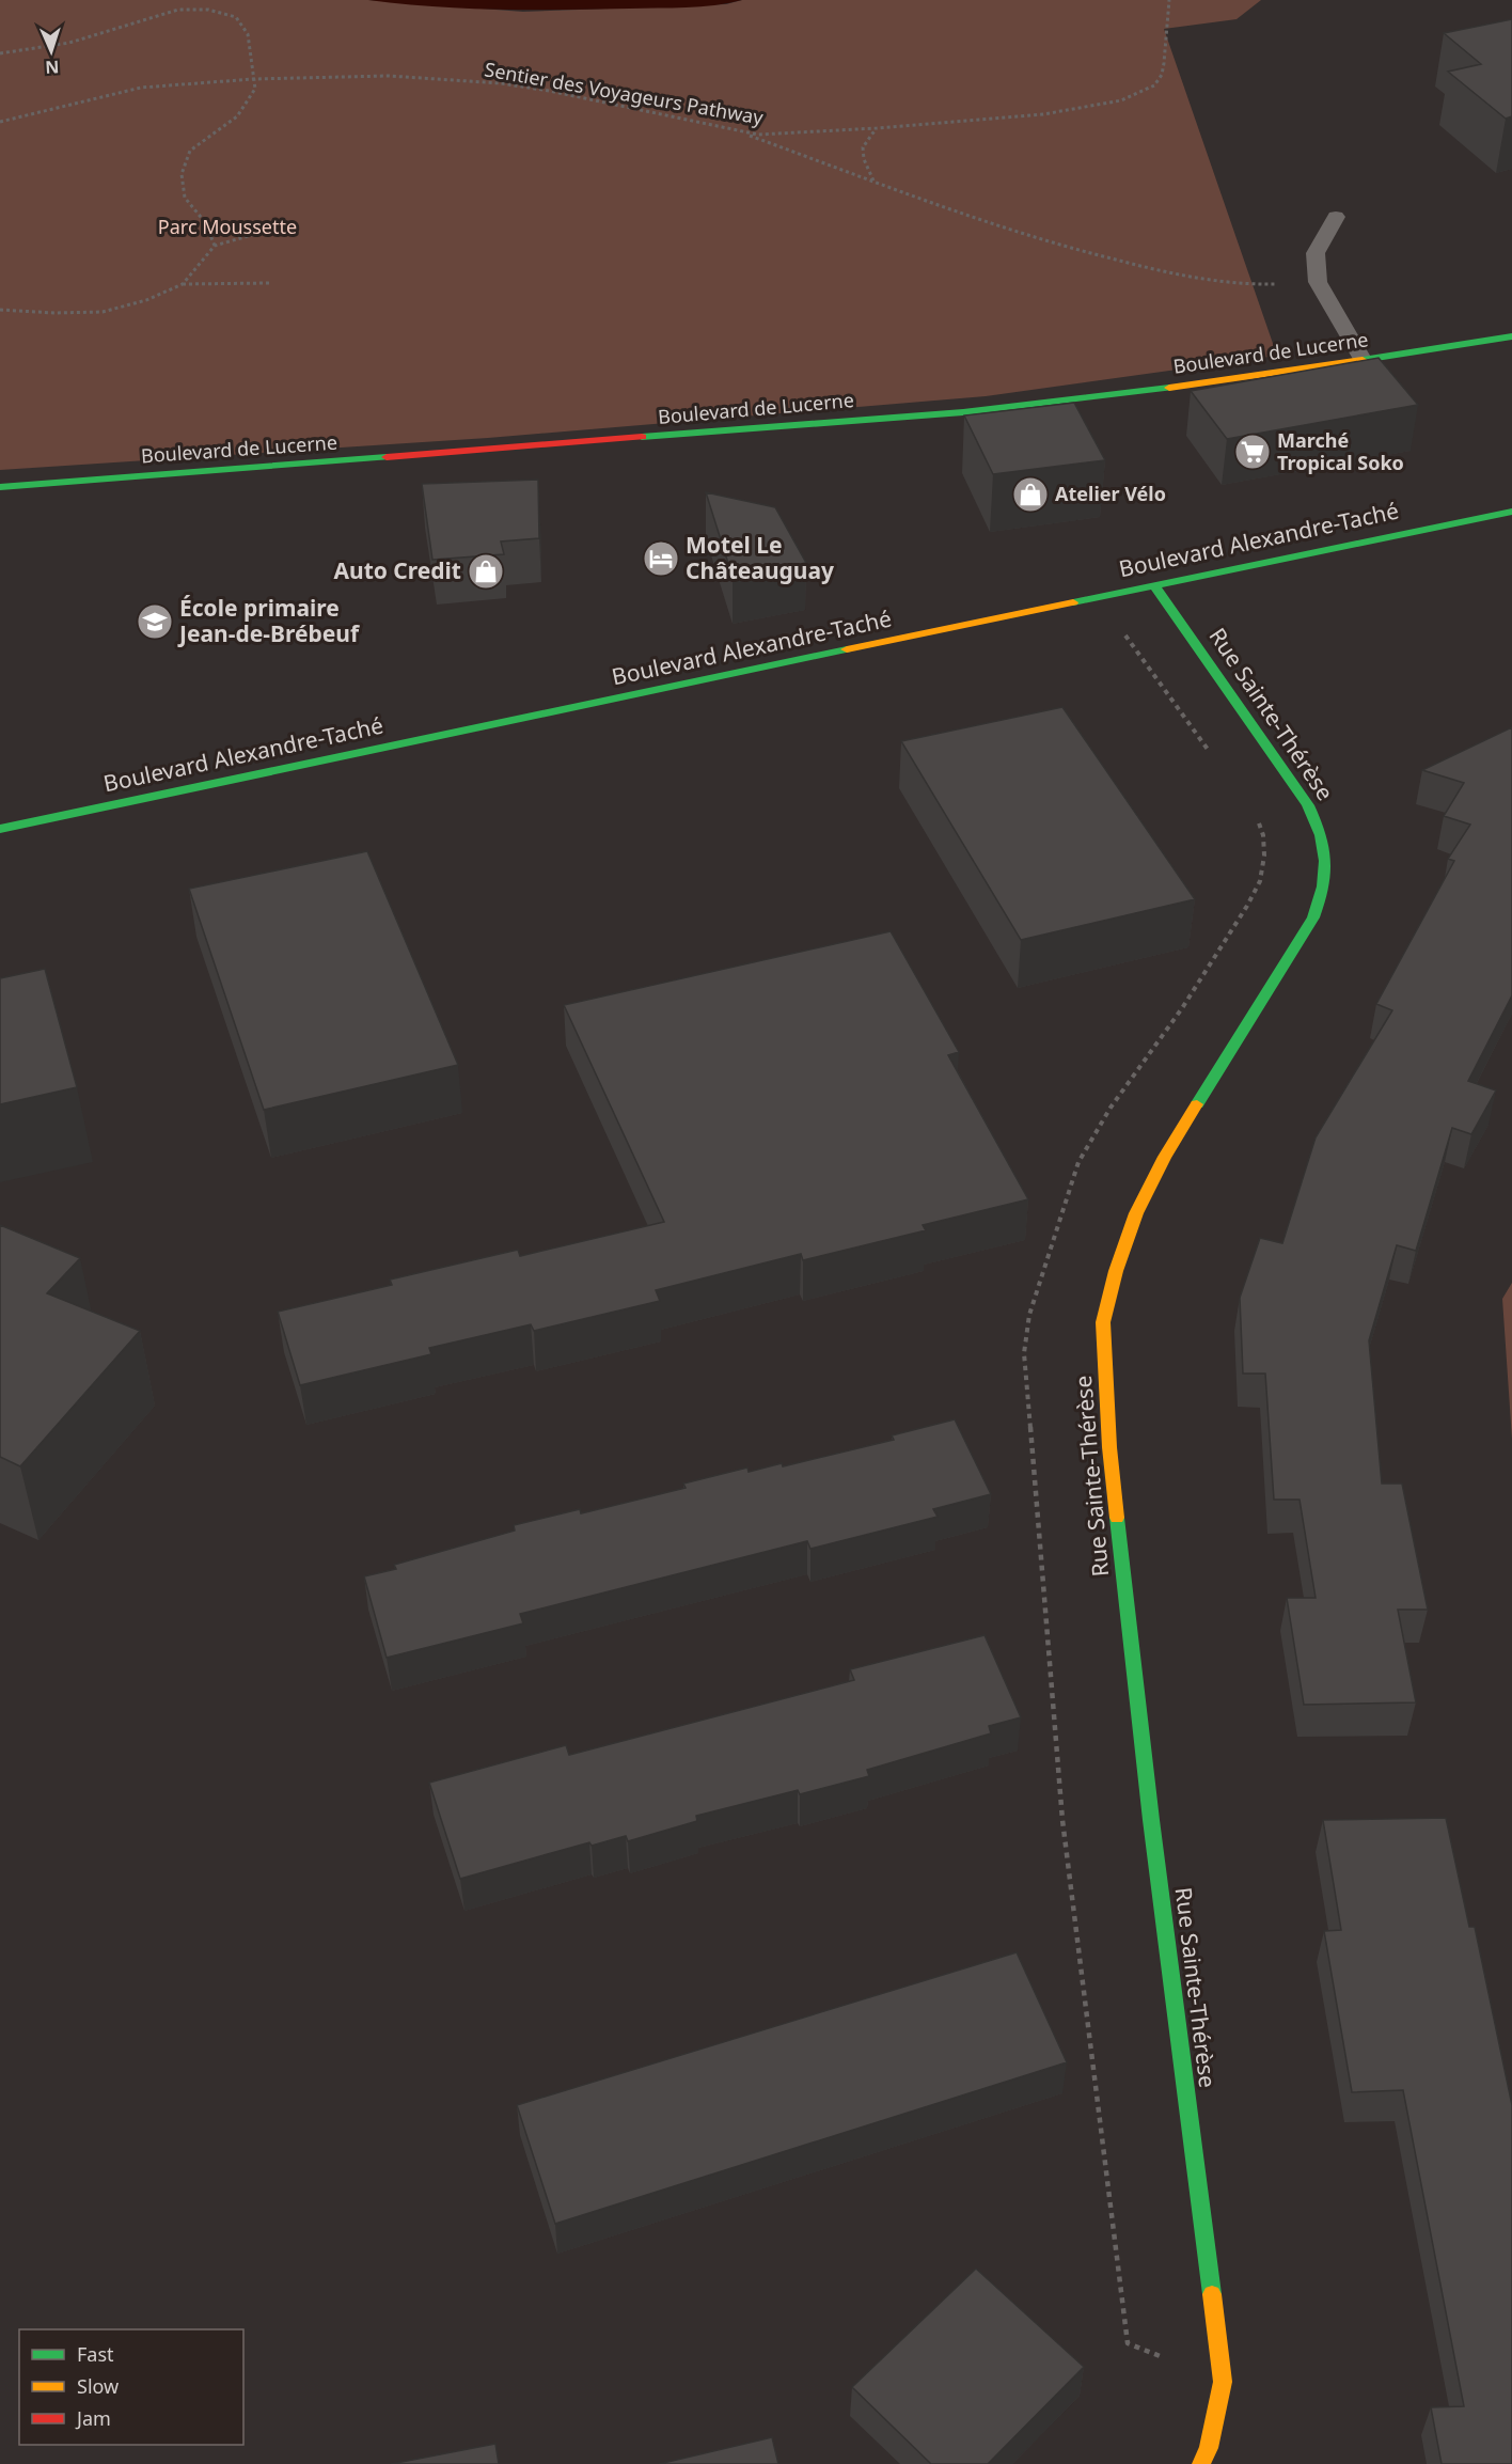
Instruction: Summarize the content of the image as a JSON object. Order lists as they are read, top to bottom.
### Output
{
  "streets": {
    "street": ["Boulevard de Lucerne", "Boulevard Alexandre-Taché", "Rue Sainte-Thérèse"],
    "path": ["Sentier des Voyageurs Pathway"]
  },
  "crossings": [
    ["Boulevard Alexandre-Taché", "Rue Sainte-Thérèse"]
  ],
  "parks": ["Parc Moussette"],
  "places": {
    "supermarket": ["Marché Tropical Soko"],
    "shop": ["Atelier Vélo", "Auto Credit"],
    "hotel": ["Motel Le Châteauguay"],
    "school or university": ["École primaire Jean-de-Brébeuf"]
  },
  "legend": ["Fast", "Slow", "Jam"],
  "north": "bottom"
}
